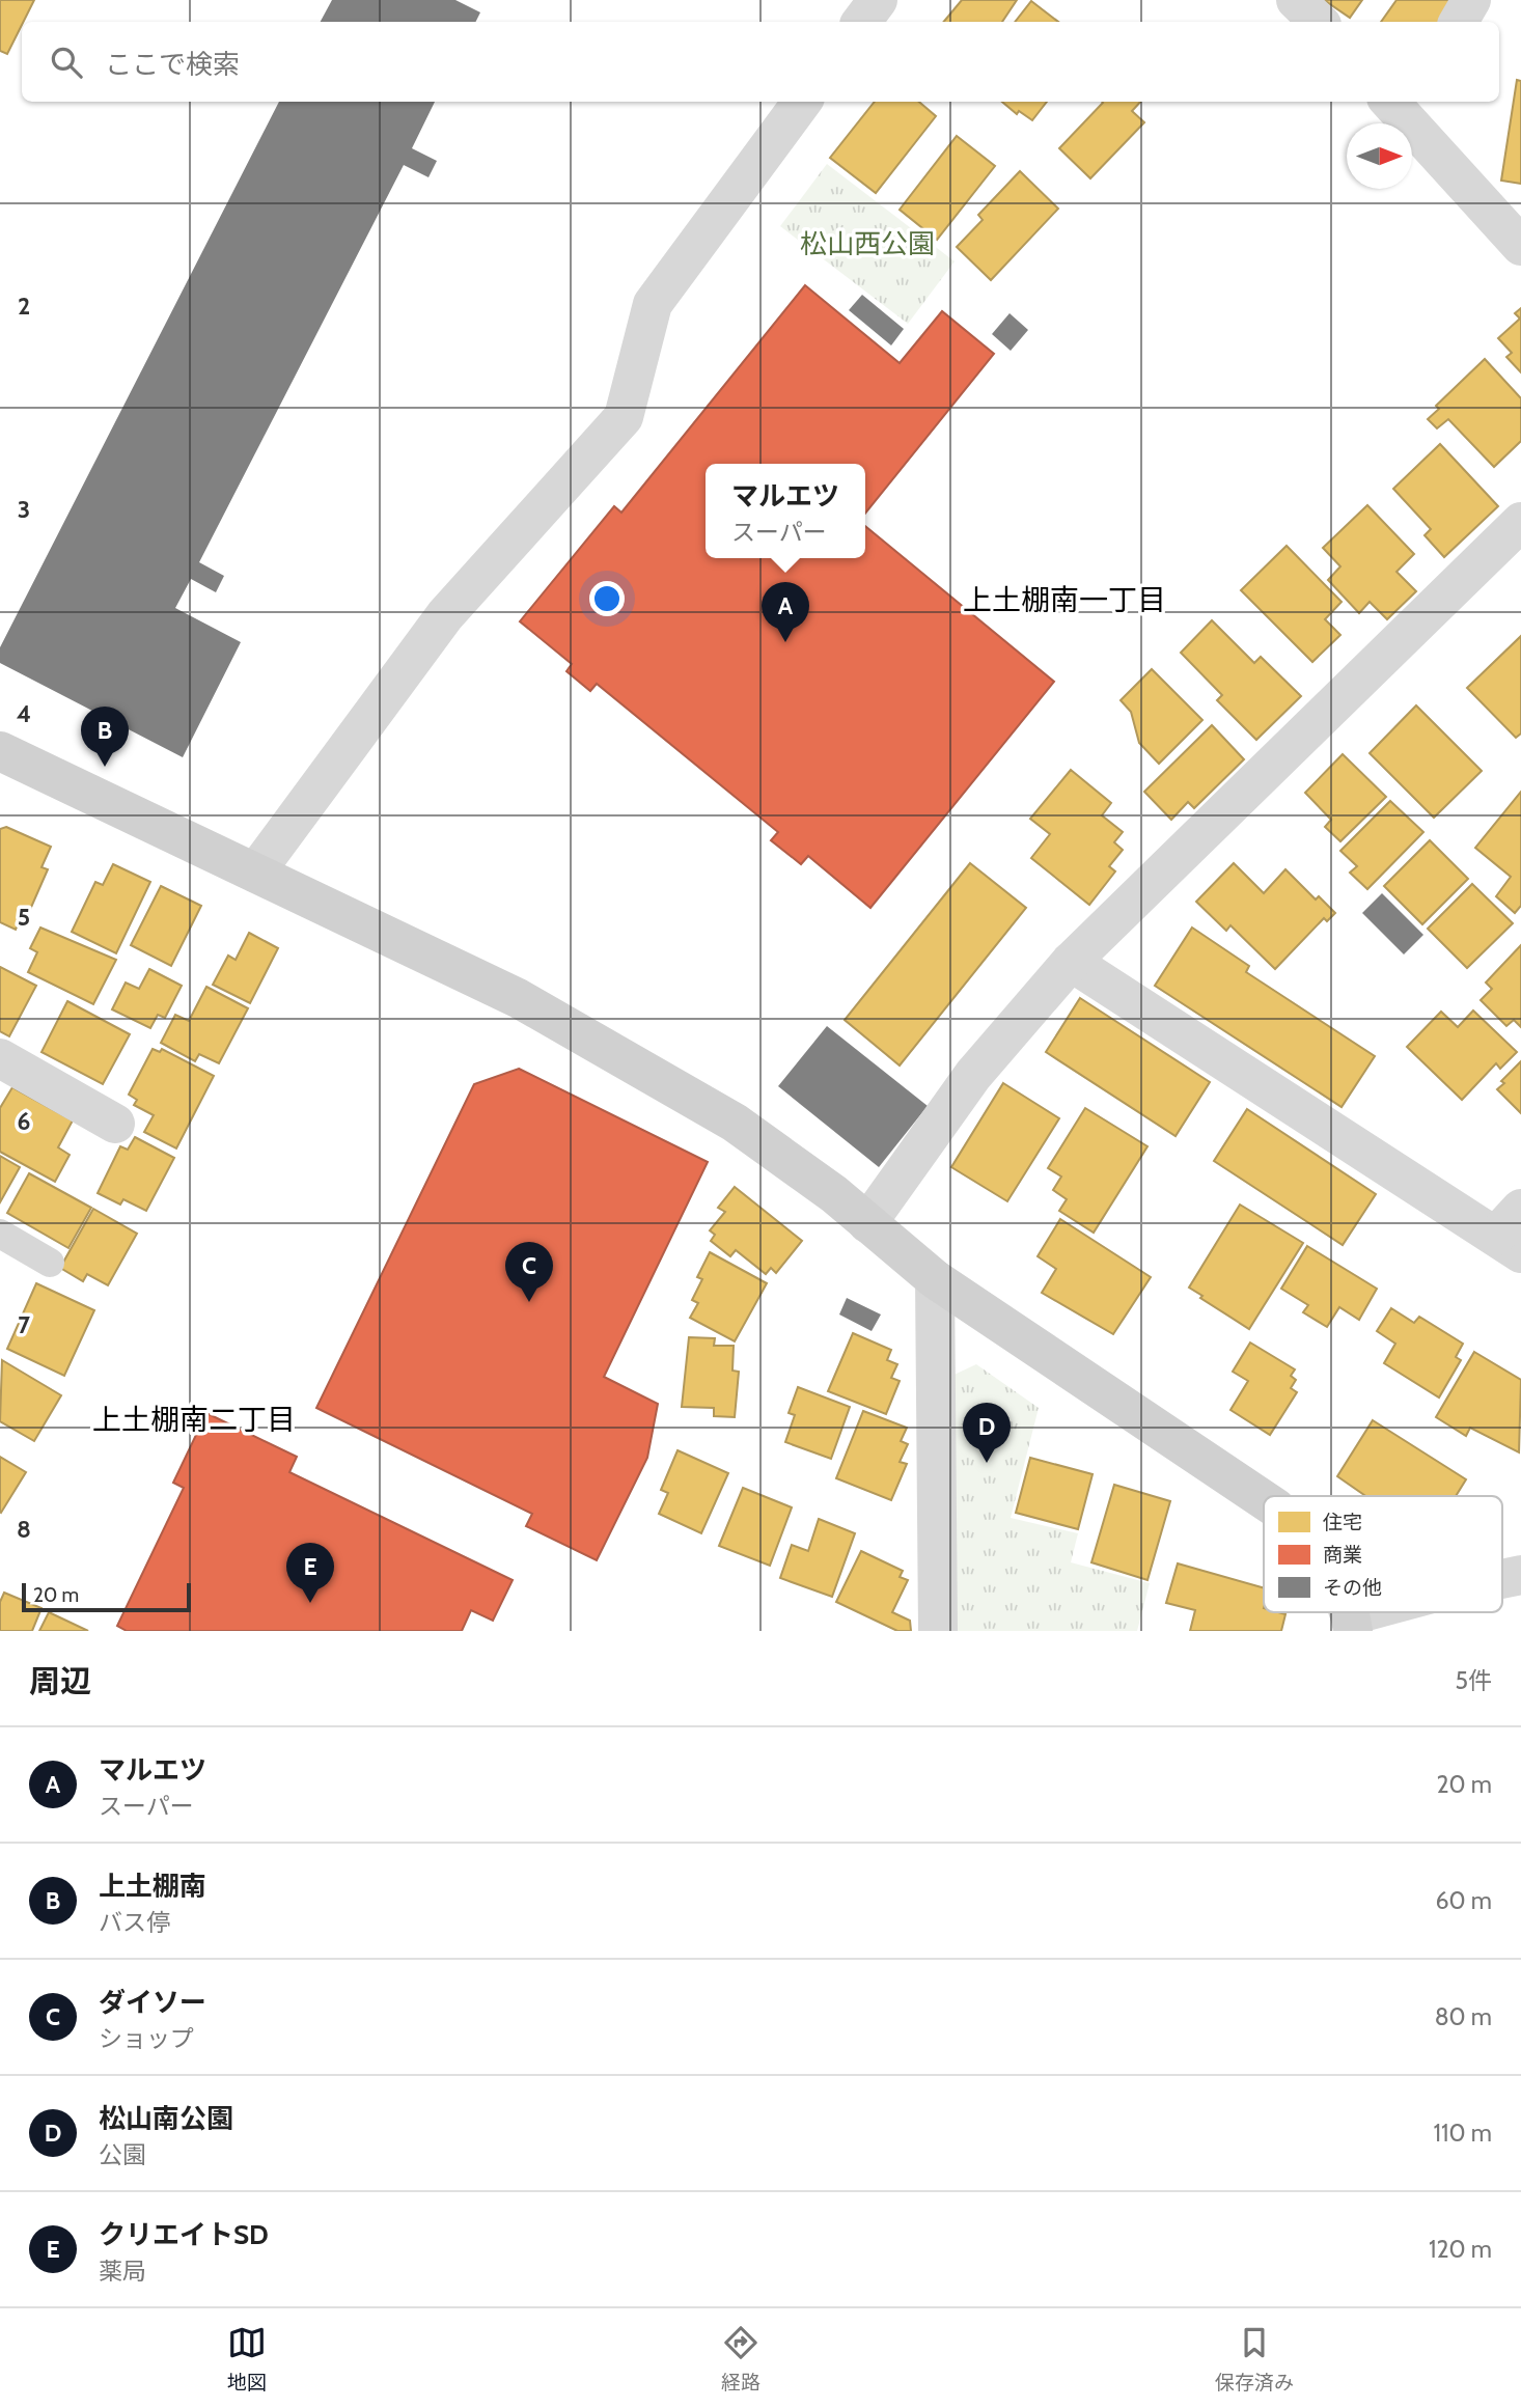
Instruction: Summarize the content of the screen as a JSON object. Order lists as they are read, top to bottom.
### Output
{
  "districts": ["上土棚南一丁目", "上土棚南二丁目"],
  "parks": ["松山西公園"],
  "legend": ["住宅", "商業", "その他"],
  "scale_bar": "20 m",
  "north": "right",
  "page": {
    "search": "ここで検索",
    "popup": ["マルエツ", "スーパー"],
    "pins": [
      "A",
      "B",
      "C",
      "D",
      "E"
    ],
    "scale": "20 m",
    "heading": ["周辺", "5件"],
    "list": [
      {
        "mark": "A",
        "name": "マルエツ",
        "note": "スーパー",
        "value": "20 m"
      },
      {
        "mark": "B",
        "name": "上土棚南",
        "note": "バス停",
        "value": "60 m"
      },
      {
        "mark": "C",
        "name": "ダイソー",
        "note": "ショップ",
        "value": "80 m"
      },
      {
        "mark": "D",
        "name": "松山南公園",
        "note": "公園",
        "value": "110 m"
      },
      {
        "mark": "E",
        "name": "クリエイトSD",
        "note": "薬局",
        "value": "120 m"
      }
    ],
    "nav": ["地図", "経路", "保存済み"]
  },
  "grid": {
    "rows": [
      "2",
      "3",
      "4",
      "5",
      "6",
      "7",
      "8"
    ]
  }
}
